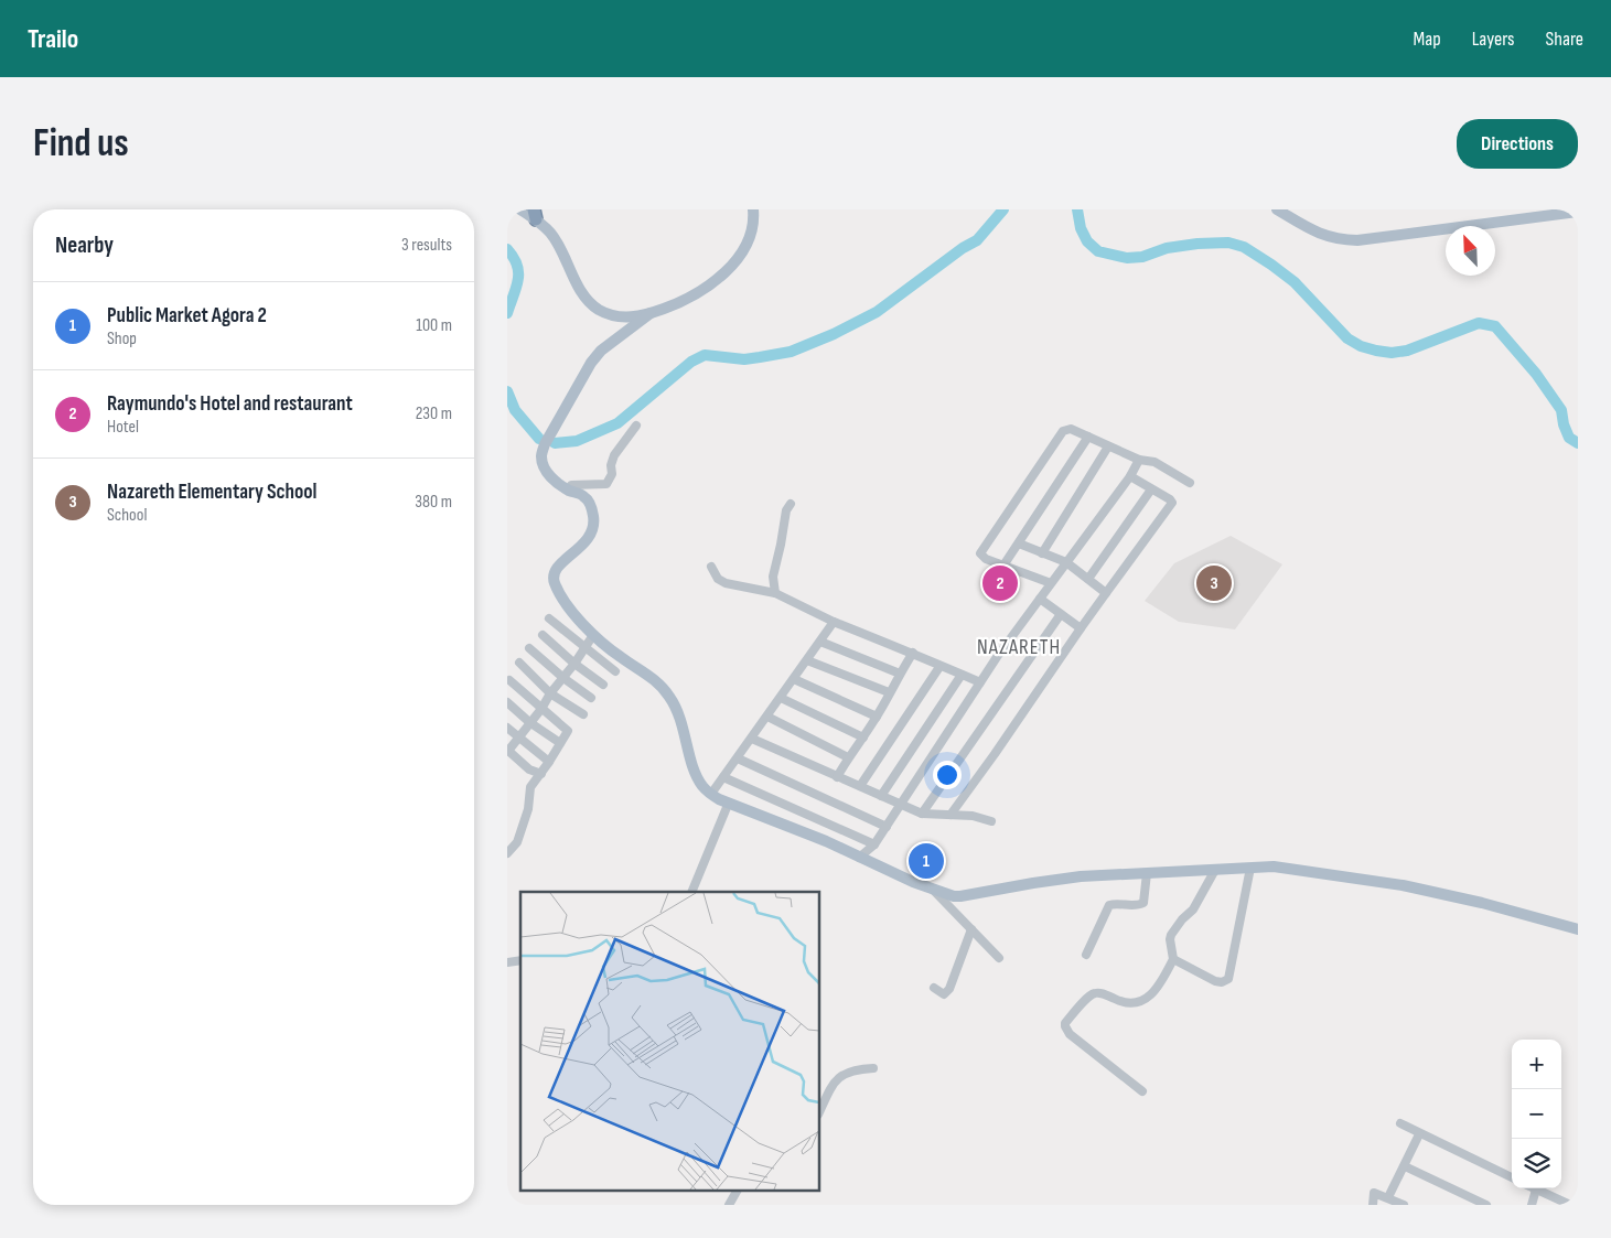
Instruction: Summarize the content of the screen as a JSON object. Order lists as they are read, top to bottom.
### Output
{
  "districts": ["NAZARETH"],
  "north": "top left",
  "page": {
    "header": "Trailo",
    "nav": ["Map", "Layers", "Share"],
    "buttons": "Directions",
    "title": "Find us",
    "heading": ["Nearby", "3 results"],
    "list": [
      {
        "mark": "1",
        "name": "Public Market Agora 2",
        "note": "Shop",
        "value": "100 m"
      },
      {
        "mark": "2",
        "name": "Raymundo's Hotel and restaurant",
        "note": "Hotel",
        "value": "230 m"
      },
      {
        "mark": "3",
        "name": "Nazareth Elementary School",
        "note": "School",
        "value": "380 m"
      }
    ],
    "pins": ["2", "3", "1"],
    "map_buttons": ["+", "−"]
  }
}
